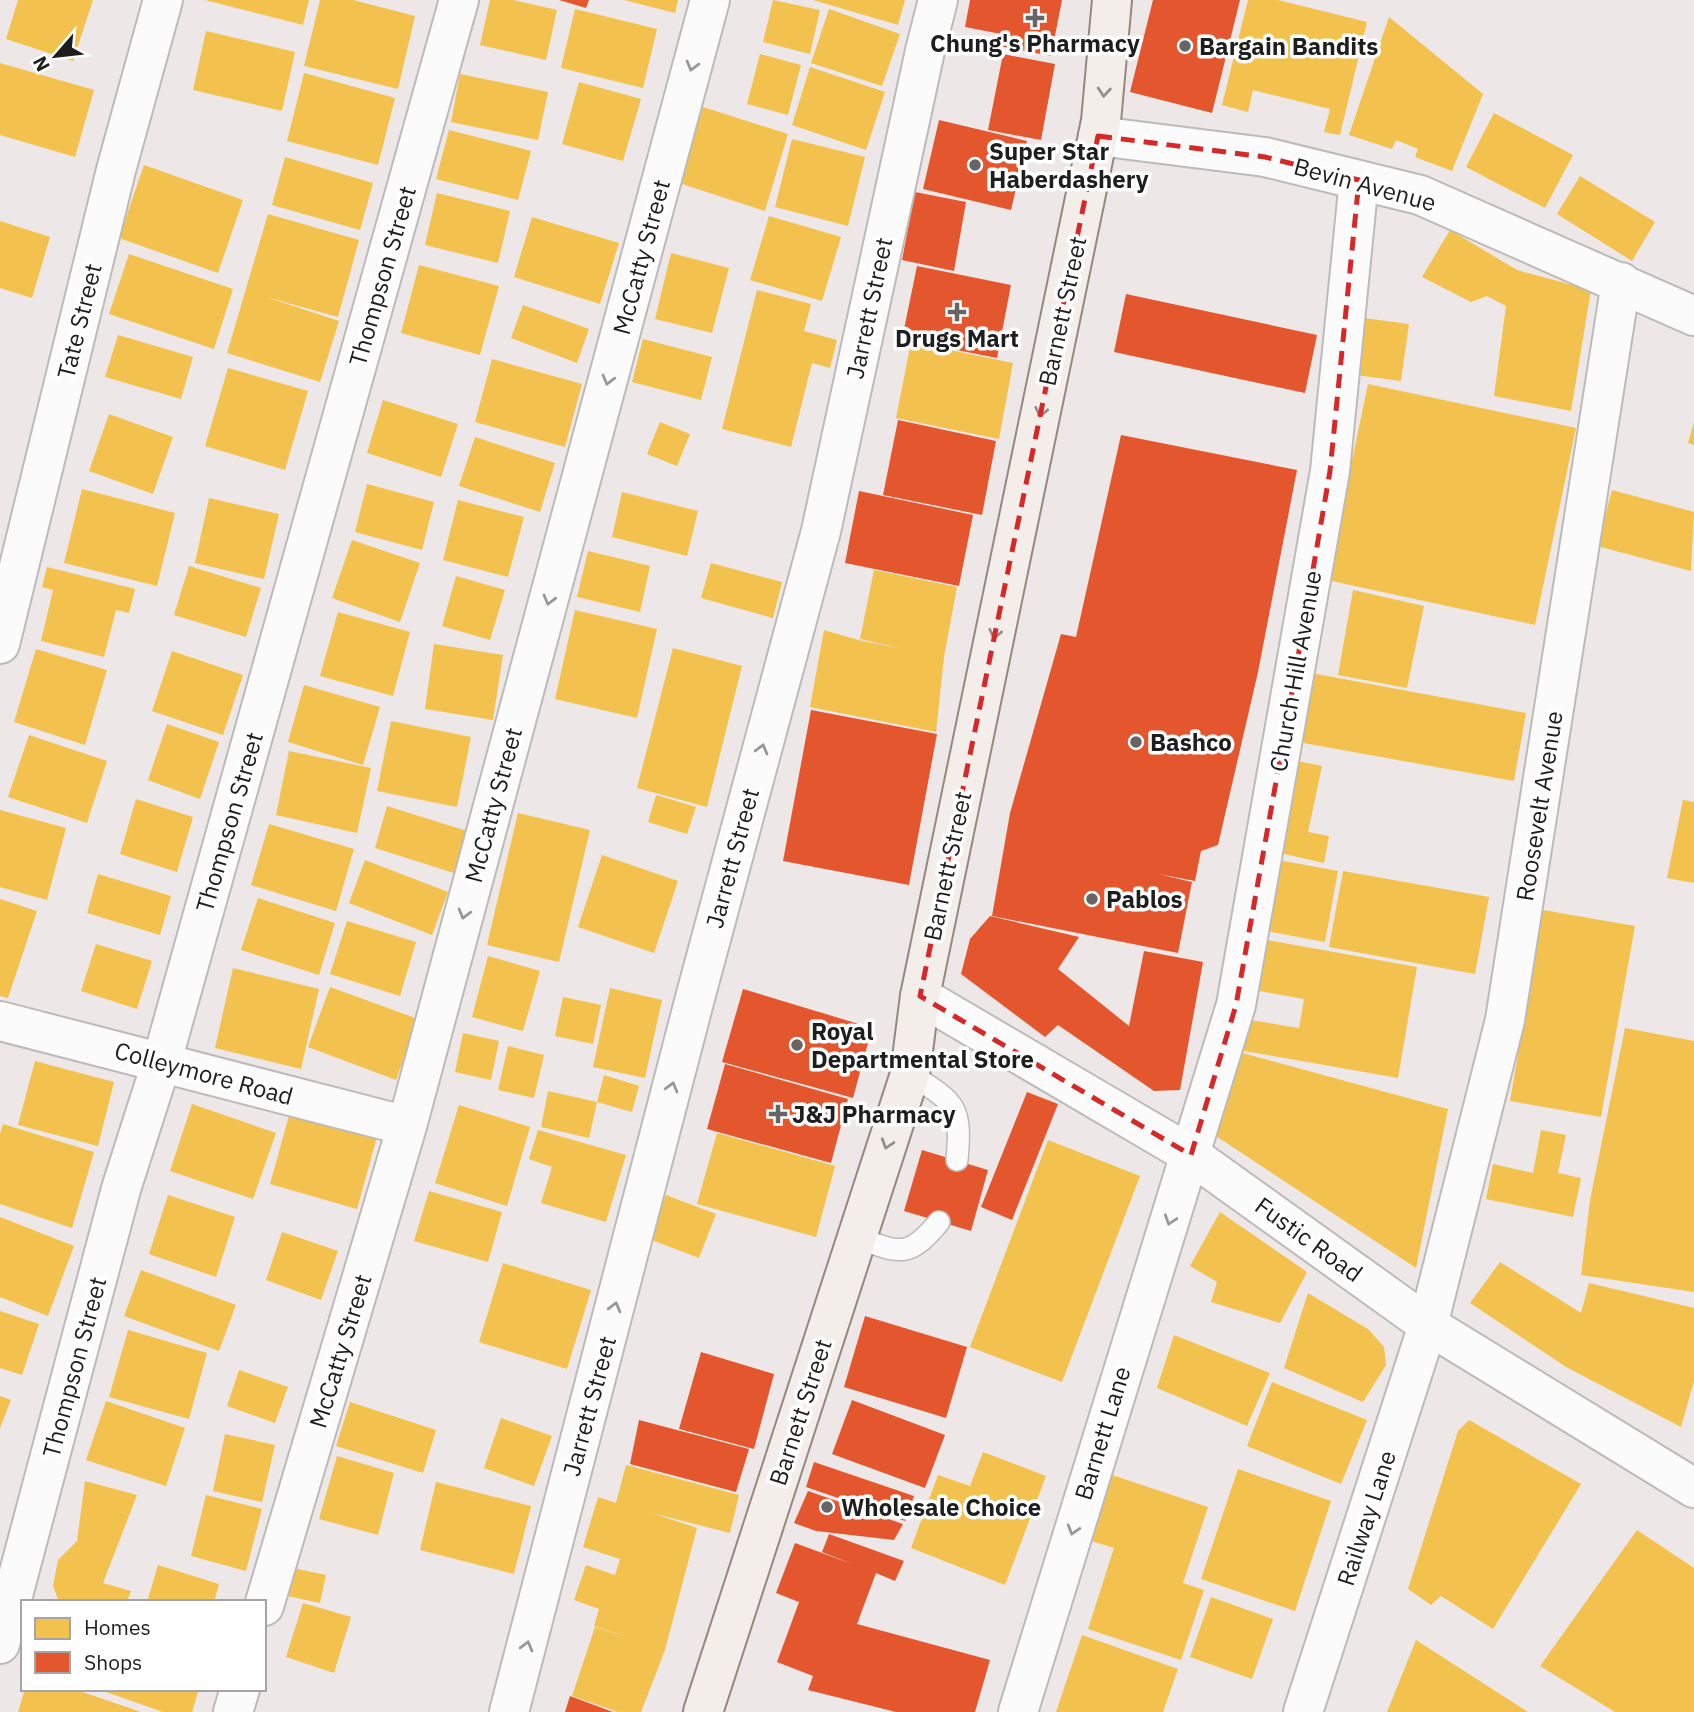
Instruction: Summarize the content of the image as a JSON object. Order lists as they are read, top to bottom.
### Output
{
  "streets": {
    "main road": ["Barnett Street"],
    "street": [
      "Bevin Avenue",
      "McCatty Street",
      "Thompson Street",
      "Jarrett Street",
      "Tate Street",
      "Church Hill Avenue",
      "Roosevelt Avenue",
      "Colleymore Road",
      "Fustic Road",
      "Barnett Lane",
      "Railway Lane"
    ]
  },
  "crossings": [
    ["Bevin Avenue", "Barnett Street"],
    ["Bevin Avenue", "Church Hill Avenue"],
    ["Bevin Avenue", "Roosevelt Avenue"],
    ["McCatty Street", "Colleymore Road"],
    ["Thompson Street", "Colleymore Road"],
    ["Barnett Street", "Fustic Road"],
    ["Church Hill Avenue", "Fustic Road"],
    ["Church Hill Avenue", "Barnett Lane"],
    ["Roosevelt Avenue", "Fustic Road"],
    ["Roosevelt Avenue", "Railway Lane"],
    ["Fustic Road", "Barnett Lane"],
    ["Fustic Road", "Railway Lane"]
  ],
  "one_way": [
    "McCatty Street",
    "Jarrett Street",
    "Barnett Street",
    "Barnett Lane"
  ],
  "places": {
    "health": ["Chung's Pharmacy", "Drugs Mart", "J&J Pharmacy"],
    "other": [
      "Bargain Bandits",
      "Super Star Haberdashery",
      "Bashco",
      "Pablos",
      "Royal Departmental Store",
      "Wholesale Choice"
    ]
  },
  "legend": ["Homes", "Shops"],
  "north": "bottom left"
}
